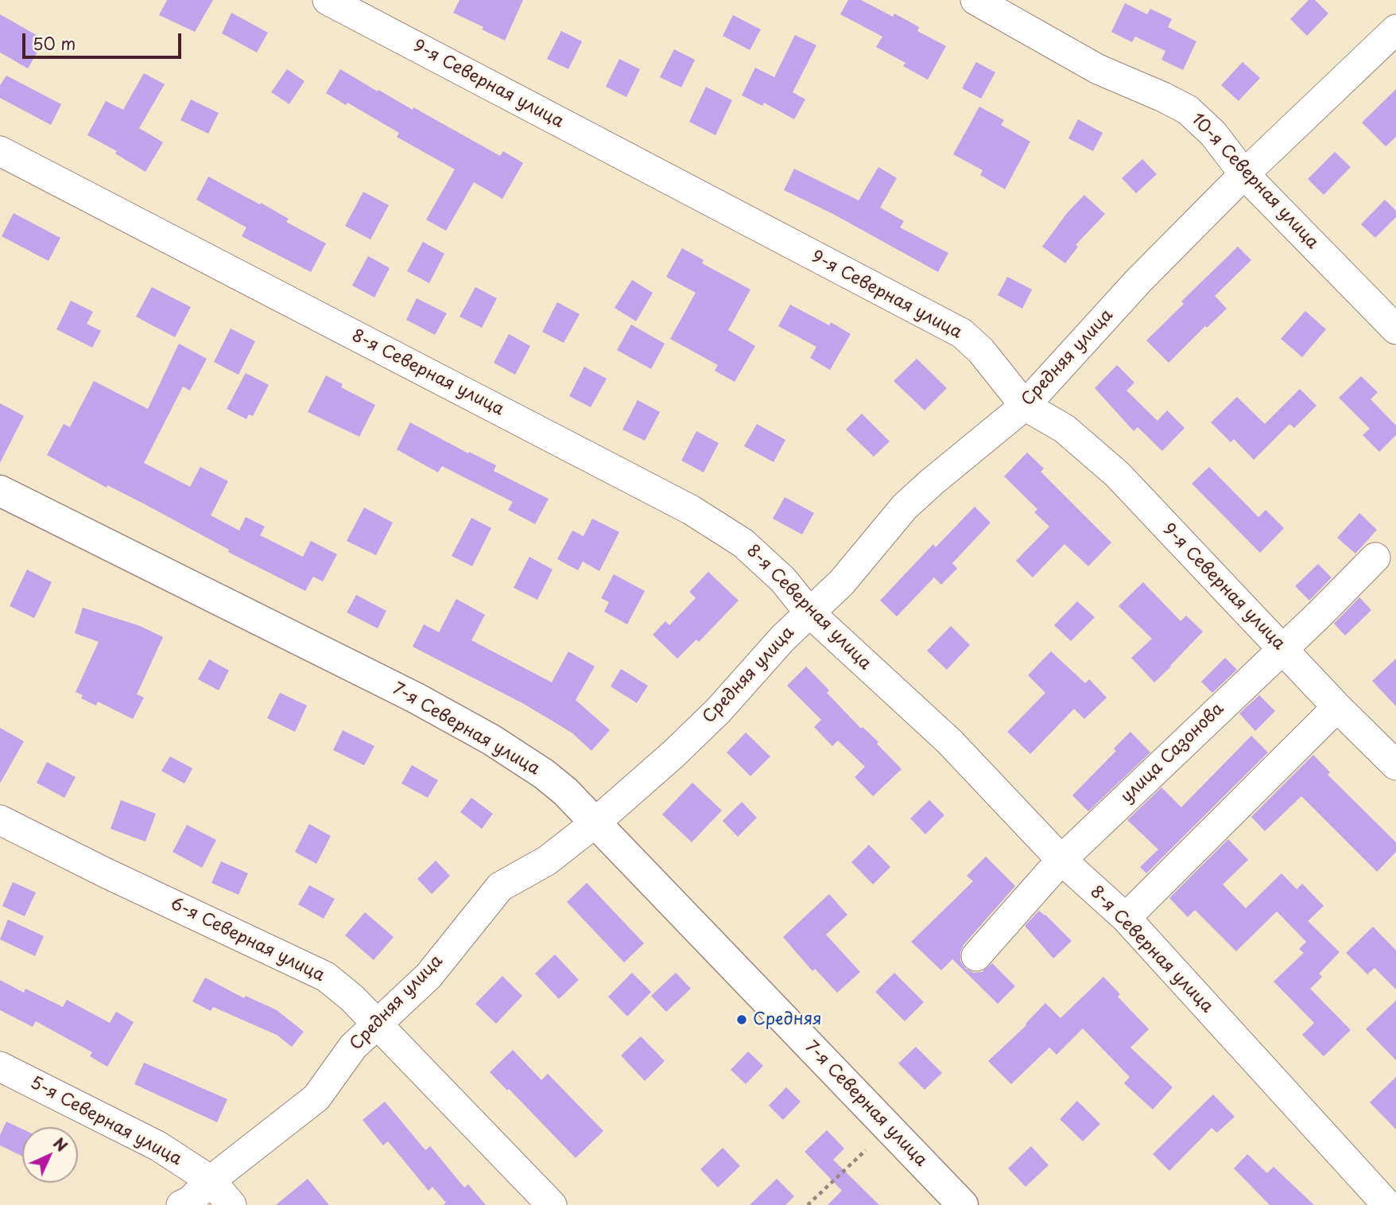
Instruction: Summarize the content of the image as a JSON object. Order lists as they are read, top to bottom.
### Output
{
  "streets": {
    "main road": ["7-я Северная улица"],
    "street": [
      "9-я Северная улица",
      "10-я Северная улица",
      "Средняя улица",
      "8-я Северная улица",
      "улица Сазонова",
      "6-я Северная улица",
      "5-я Северная улица"
    ]
  },
  "crossings": [
    ["9-я Северная улица", "Средняя улица"],
    ["9-я Северная улица", "улица Сазонова"],
    ["10-я Северная улица", "Средняя улица"],
    ["Средняя улица", "8-я Северная улица"],
    ["Средняя улица", "7-я Северная улица"],
    ["Средняя улица", "6-я Северная улица"],
    ["Средняя улица", "5-я Северная улица"],
    ["8-я Северная улица", "улица Сазонова"]
  ],
  "places": ["Средняя"],
  "scale_bar": "50 m",
  "north": "top right"
}
